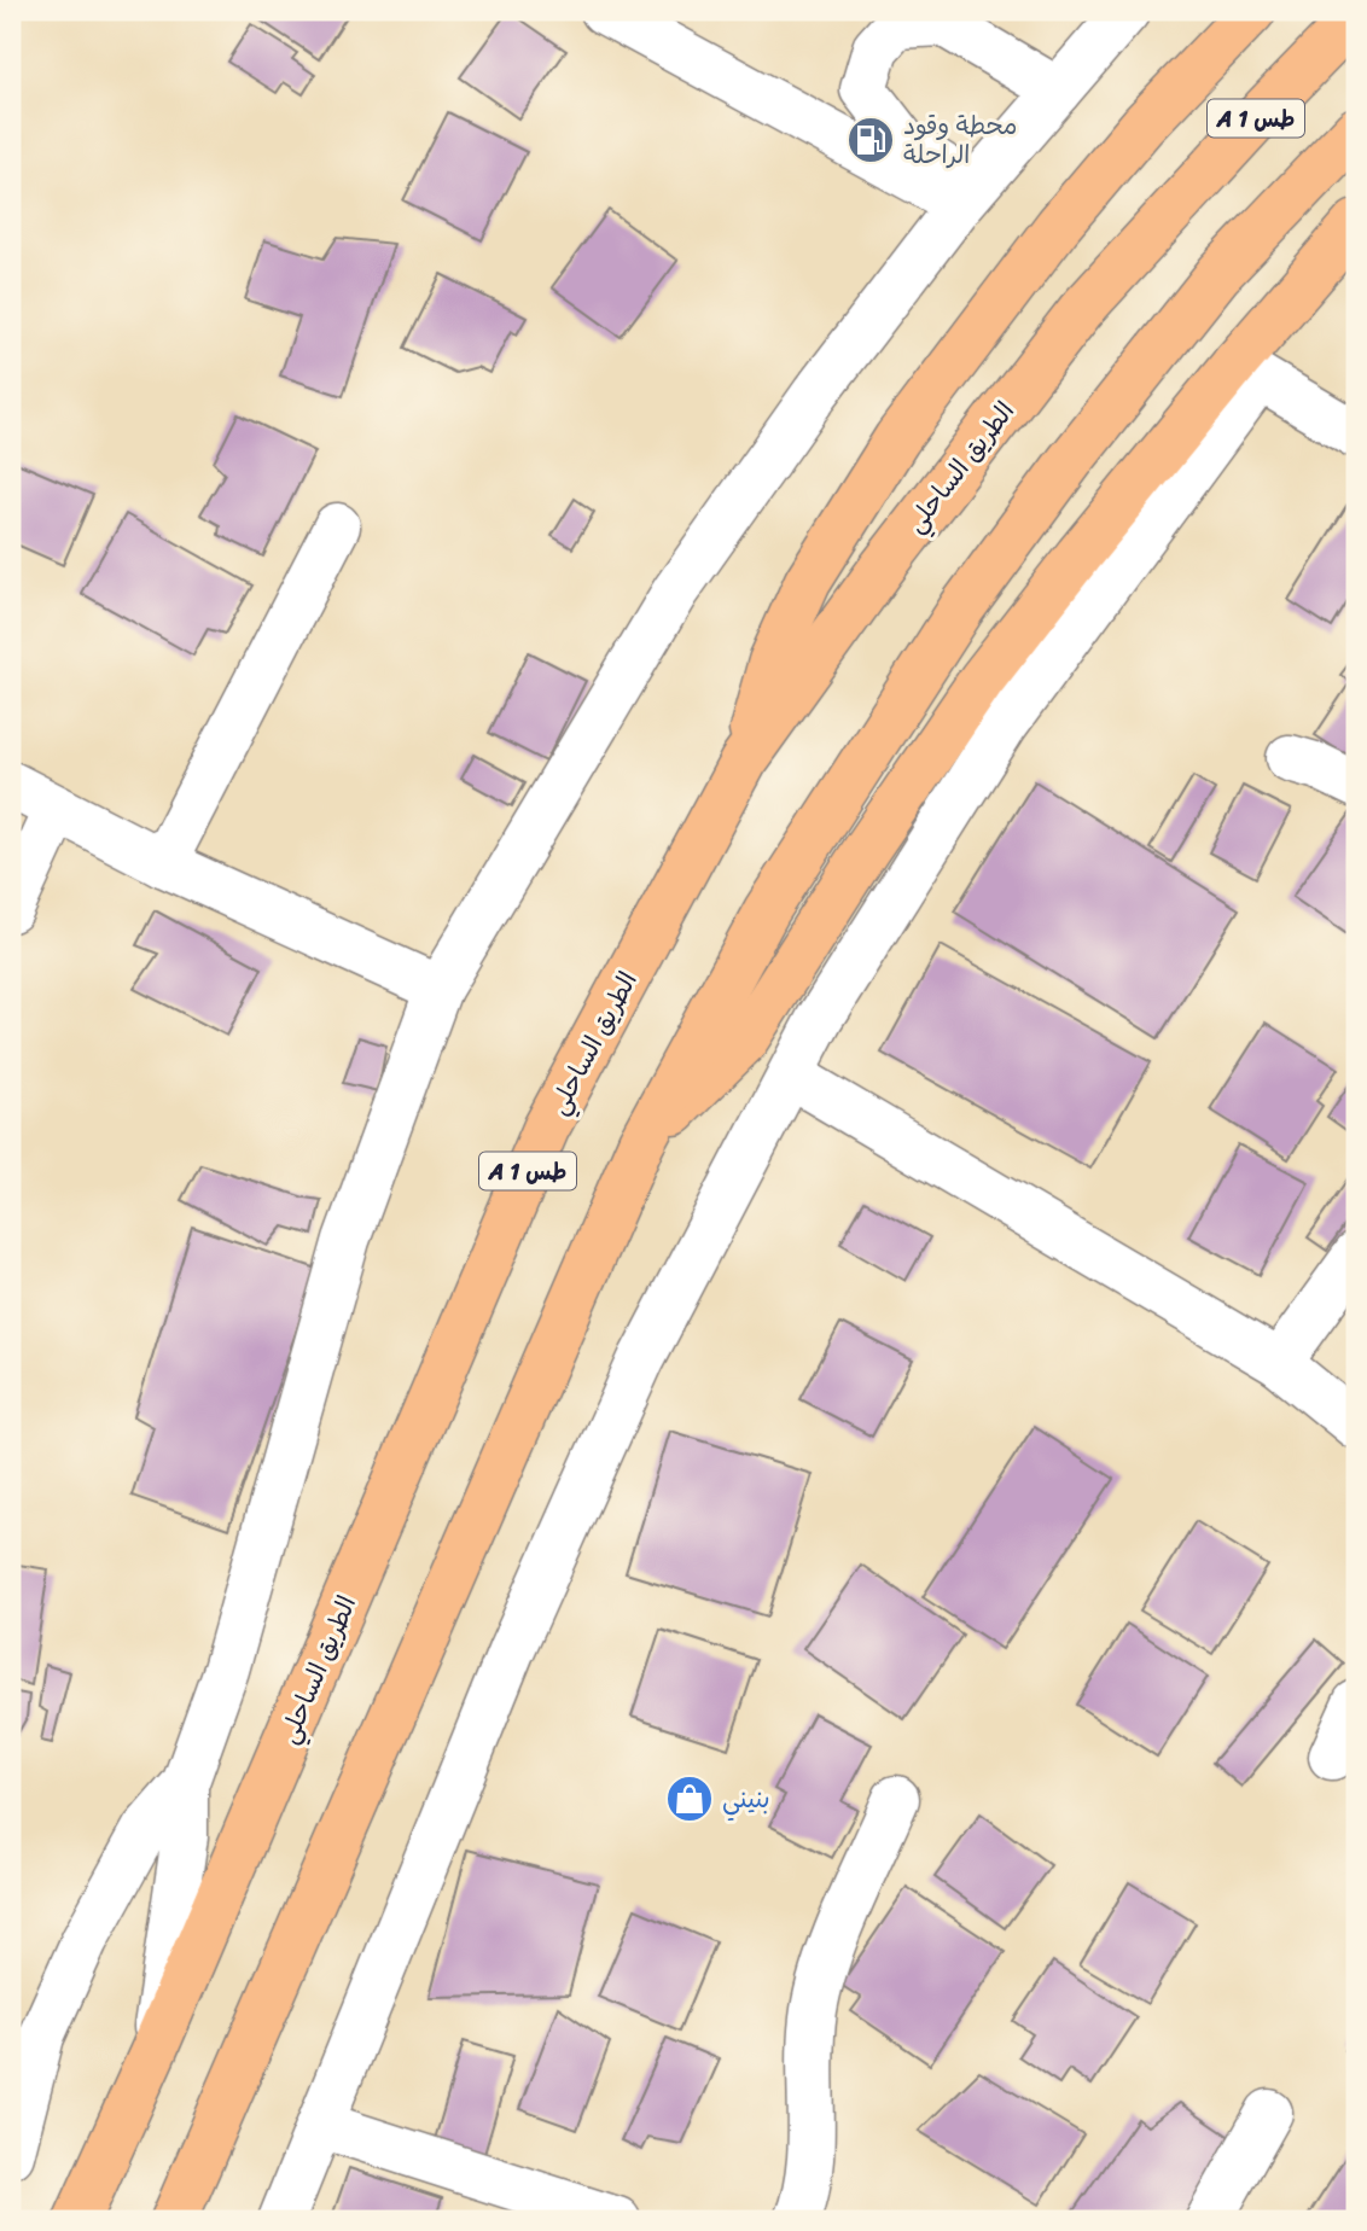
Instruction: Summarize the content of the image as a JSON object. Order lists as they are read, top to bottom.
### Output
{
  "streets": {
    "highway": ["A 1 طس", "الطريق الساحلي"]
  },
  "places": {
    "fuel station": ["محطة وقود الراحلة"],
    "shop": ["بنيني"]
  }
}
